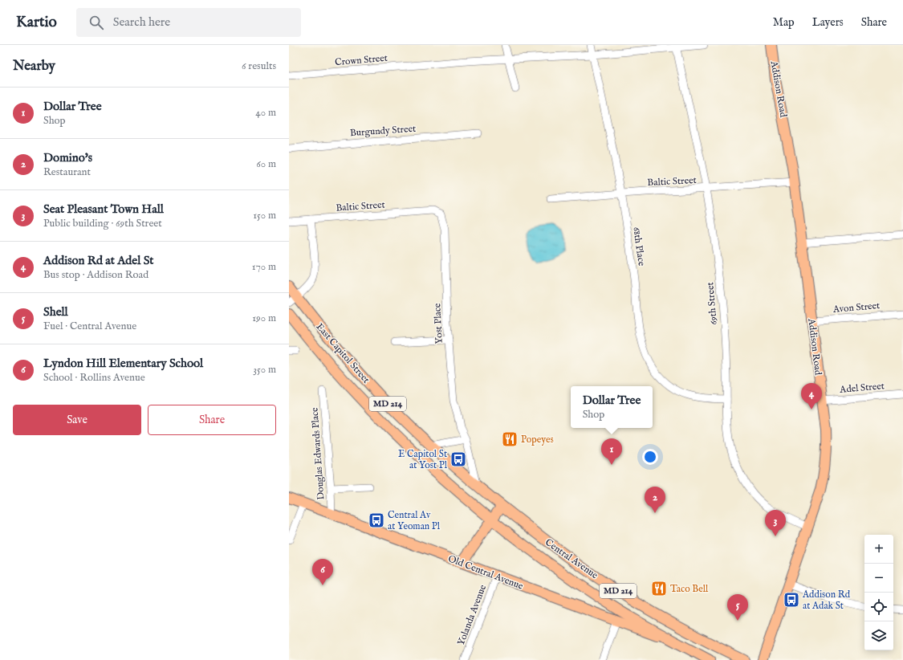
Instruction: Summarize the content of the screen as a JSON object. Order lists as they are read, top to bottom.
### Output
{
  "streets": {
    "main road": [
      "Addison Road",
      "East Capitol Street",
      "MD 214",
      "Central Avenue",
      "Old Central Avenue"
    ],
    "street": [
      "Crown Street",
      "Burgundy Street",
      "Baltic Street",
      "68th Place",
      "69th Street",
      "Avon Street",
      "Yost Place",
      "Adel Street",
      "Douglas Edwards Place",
      "Yolanda Avenue"
    ]
  },
  "crossings": [
    ["Crown Street", "68th Place"],
    ["Crown Street", "69th Street"],
    ["Addison Road", "Baltic Street"],
    ["Addison Road", "69th Street"],
    ["Addison Road", "Avon Street"],
    ["Addison Road", "Adel Street"],
    ["Baltic Street", "68th Place"],
    ["Baltic Street", "69th Street"],
    ["Baltic Street", "Yost Place"],
    ["68th Place", "69th Street"],
    ["Yost Place", "East Capitol Street"],
    ["East Capitol Street", "Central Avenue"],
    ["Douglas Edwards Place", "Old Central Avenue"],
    ["Central Avenue", "Old Central Avenue"],
    ["Old Central Avenue", "Yolanda Avenue"]
  ],
  "places": {
    "restaurant": ["Popeyes", "Taco Bell"],
    "bus stop": ["E Capitol St at Yost Pl", "Central Av at Yeoman Pl", "Addison Rd at Adak St"]
  },
  "page": {
    "header": "Kartio",
    "search": "Search here",
    "nav": ["Map", "Layers", "Share"],
    "heading": ["Nearby", "6 results"],
    "list": [
      {
        "mark": "1",
        "name": "Dollar Tree",
        "note": "Shop",
        "value": "40 m"
      },
      {
        "mark": "2",
        "name": "Domino's",
        "note": "Restaurant",
        "value": "60 m"
      },
      {
        "mark": "3",
        "name": "Seat Pleasant Town Hall",
        "note": "Public building · 69th Street",
        "value": "150 m"
      },
      {
        "mark": "4",
        "name": "Addison Rd at Adel St",
        "note": "Bus stop · Addison Road",
        "value": "170 m"
      },
      {
        "mark": "5",
        "name": "Shell",
        "note": "Fuel · Central Avenue",
        "value": "190 m"
      },
      {
        "mark": "6",
        "name": "Lyndon Hill Elementary School",
        "note": "School · Rollins Avenue",
        "value": "350 m"
      }
    ],
    "pins": [
      "4",
      "1",
      "2",
      "3",
      "6",
      "5"
    ],
    "popup": ["Dollar Tree", "Shop"],
    "buttons": ["Save", "Share"],
    "map_buttons": ["+", "−"]
  }
}
